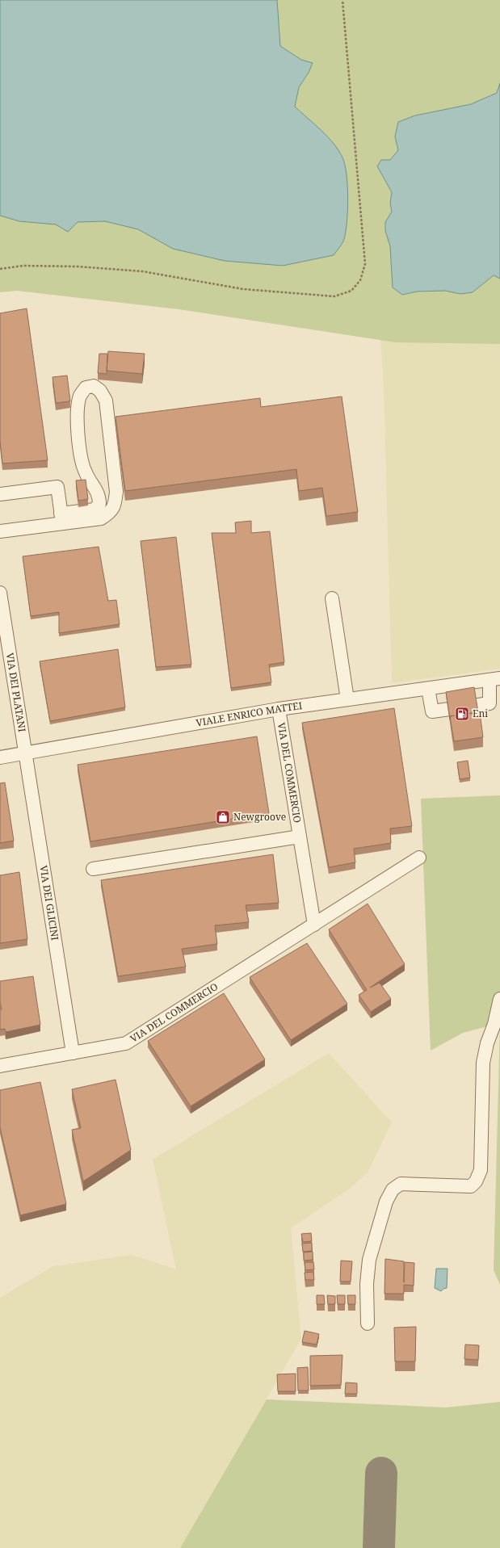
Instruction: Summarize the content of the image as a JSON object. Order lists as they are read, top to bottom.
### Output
{
  "streets": {
    "street": [
      "VIA DEI PLATANI",
      "VIALE ENRICO MATTEI",
      "VIA DEL COMMERCIO",
      "VIA DEI GLICINI"
    ]
  },
  "crossings": [
    ["VIA DEI PLATANI", "VIALE ENRICO MATTEI"],
    ["VIA DEI PLATANI", "VIA DEI GLICINI"],
    ["VIALE ENRICO MATTEI", "VIA DEL COMMERCIO"],
    ["VIALE ENRICO MATTEI", "VIA DEI GLICINI"],
    ["VIA DEL COMMERCIO", "VIA DEI GLICINI"]
  ],
  "places": {
    "fuel station": ["Eni"],
    "shop": ["Newgroove"]
  }
}
